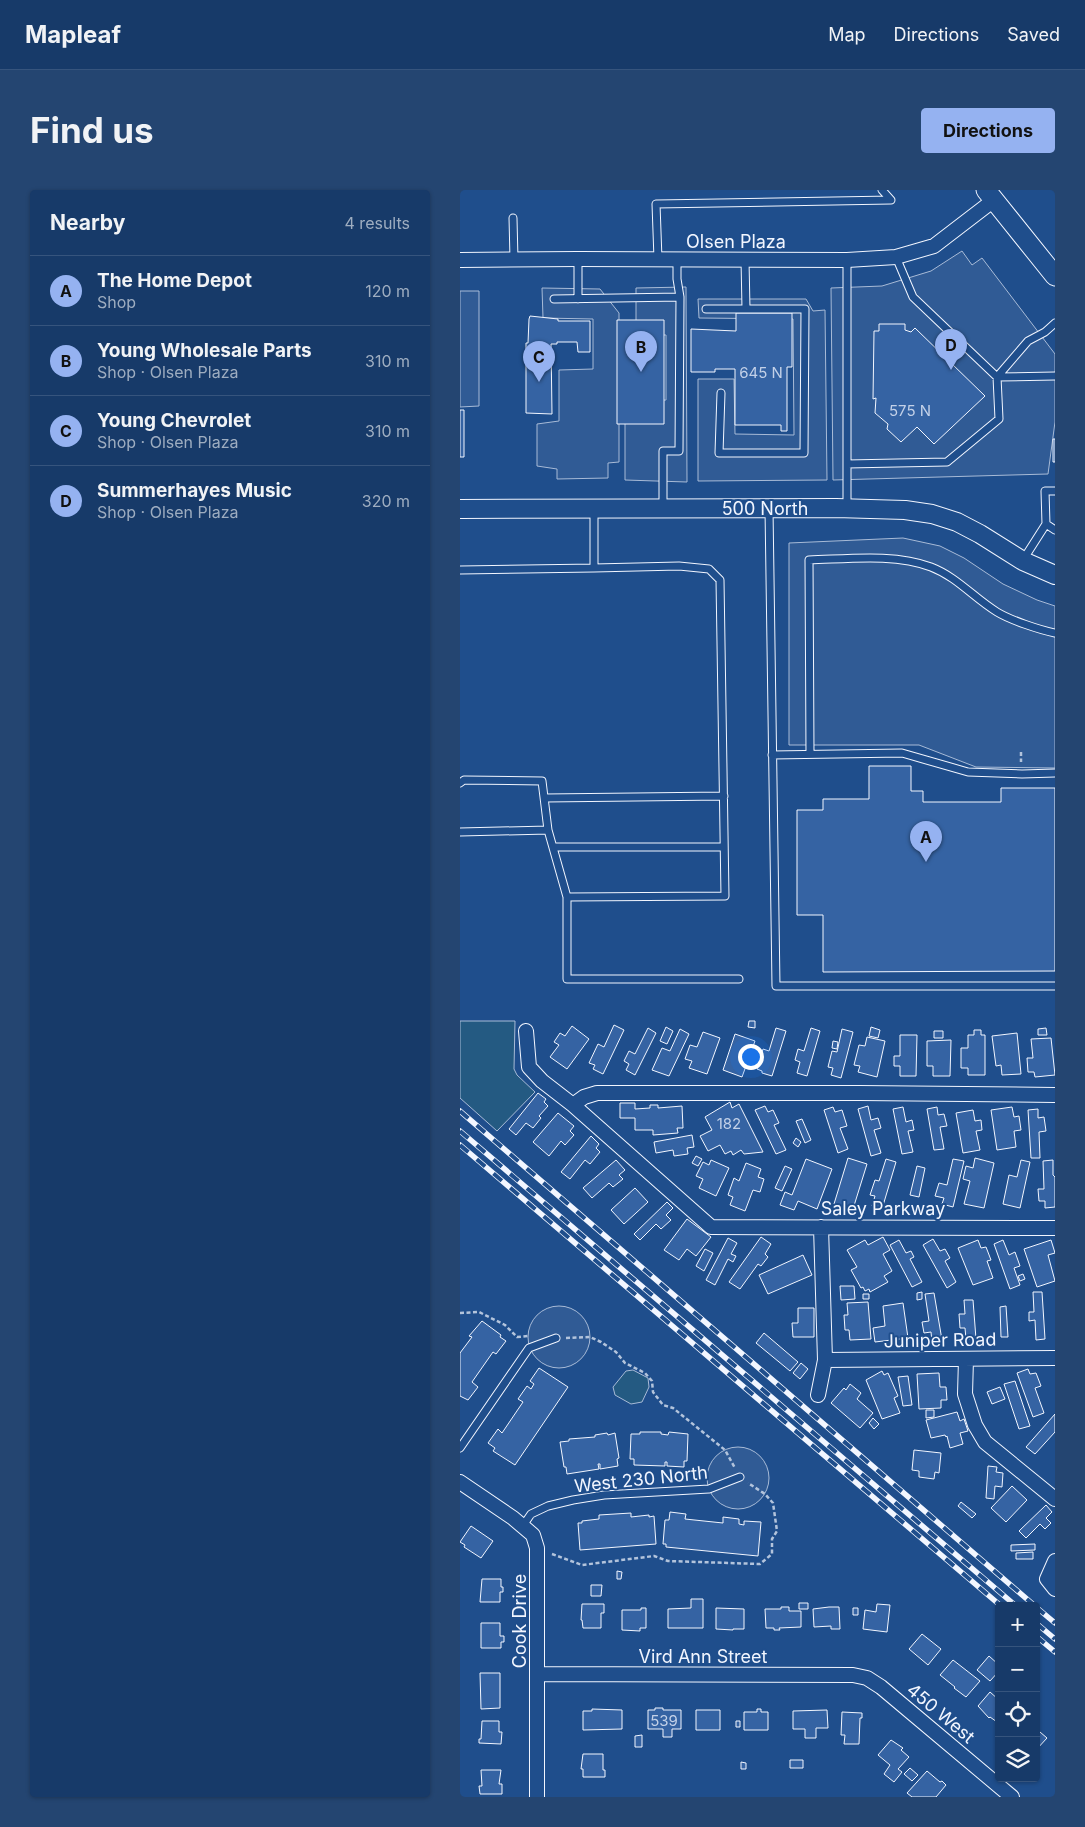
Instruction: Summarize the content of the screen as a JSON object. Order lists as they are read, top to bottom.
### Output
{
  "streets": {
    "street": [
      "Olsen Plaza",
      "500 North",
      "Saley Parkway",
      "Juniper Road",
      "Cook Drive",
      "Vird Ann Street",
      "450 West"
    ],
    "lane": ["West 230 North"]
  },
  "crossings": [
    ["West 230 North", "Cook Drive"],
    ["Cook Drive", "Vird Ann Street"],
    ["Vird Ann Street", "450 West"]
  ],
  "house_numbers": [
    "645 N",
    "575 N",
    "182",
    "539"
  ],
  "page": {
    "header": "Mapleaf",
    "nav": ["Map", "Directions", "Saved"],
    "buttons": "Directions",
    "title": "Find us",
    "heading": ["Nearby", "4 results"],
    "list": [
      {
        "mark": "A",
        "name": "The Home Depot",
        "note": "Shop",
        "value": "120 m"
      },
      {
        "mark": "B",
        "name": "Young Wholesale Parts",
        "note": "Shop · Olsen Plaza",
        "value": "310 m"
      },
      {
        "mark": "C",
        "name": "Young Chevrolet",
        "note": "Shop · Olsen Plaza",
        "value": "310 m"
      },
      {
        "mark": "D",
        "name": "Summerhayes Music",
        "note": "Shop · Olsen Plaza",
        "value": "320 m"
      }
    ],
    "pins": [
      "D",
      "B",
      "C",
      "A"
    ],
    "map_buttons": ["+", "−"]
  }
}
